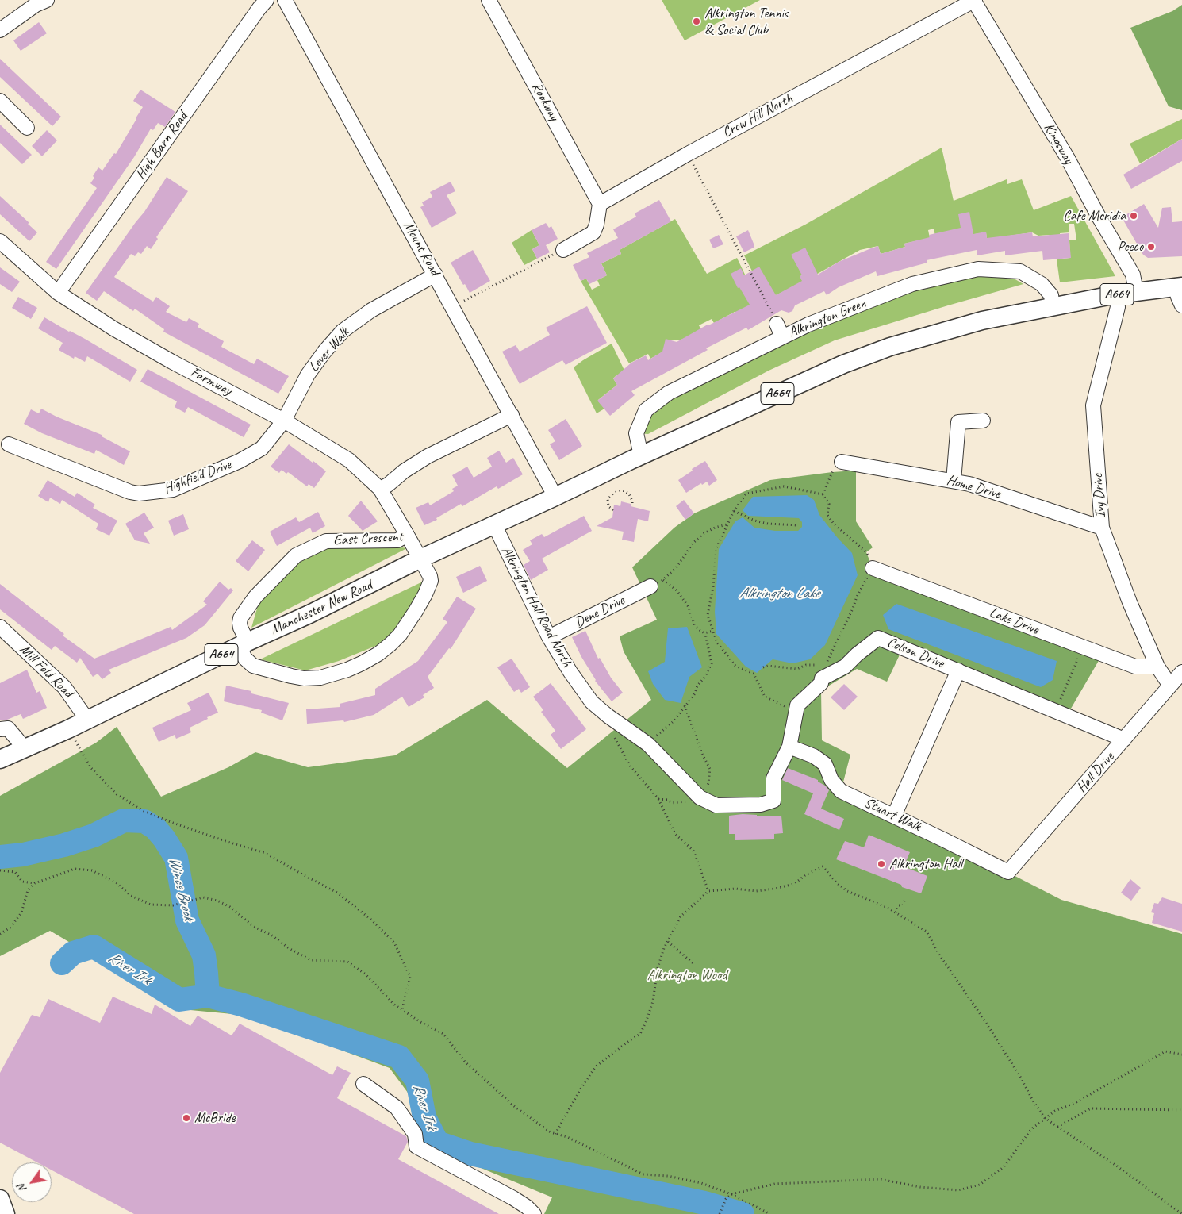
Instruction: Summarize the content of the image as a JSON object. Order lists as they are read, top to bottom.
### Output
{
  "streets": {
    "main road": ["A664", "Manchester New Road"],
    "street": [
      "Rookway",
      "Crow Hill North",
      "Kingsway",
      "High Barn Road",
      "Mount Road",
      "Alkrington Green",
      "Lever Walk",
      "Farmway",
      "Highfield Drive",
      "Home Drive",
      "Ivy Drive",
      "East Crescent",
      "Alkrington Hall Road North",
      "Dene Drive",
      "Lake Drive",
      "Colson Drive",
      "Mill Fold Road",
      "Hall Drive",
      "Stuart Walk"
    ]
  },
  "crossings": [
    ["Rookway", "Crow Hill North"],
    ["Crow Hill North", "Kingsway"],
    ["Kingsway", "A664"],
    ["High Barn Road", "Farmway"],
    ["Mount Road", "Lever Walk"],
    ["Mount Road", "Manchester New Road"],
    ["A664", "Alkrington Green"],
    ["A664", "Ivy Drive"],
    ["A664", "Manchester New Road"],
    ["Alkrington Green", "Manchester New Road"],
    ["Lever Walk", "Farmway"],
    ["Lever Walk", "Highfield Drive"],
    ["Farmway", "Highfield Drive"],
    ["Farmway", "East Crescent"],
    ["Home Drive", "Ivy Drive"],
    ["Ivy Drive", "Lake Drive"],
    ["Ivy Drive", "Hall Drive"],
    ["East Crescent", "Manchester New Road"],
    ["Alkrington Hall Road North", "Manchester New Road"],
    ["Alkrington Hall Road North", "Dene Drive"],
    ["Alkrington Hall Road North", "Stuart Walk"],
    ["Manchester New Road", "Mill Fold Road"],
    ["Colson Drive", "Hall Drive"],
    ["Colson Drive", "Stuart Walk"],
    ["Hall Drive", "Stuart Walk"]
  ],
  "water": ["Alkrington Lake", "Wince Brook", "River Irk"],
  "parks": ["Alkrington Wood"],
  "places": [
    "Alkrington Tennis & Social Club",
    "Cafe Meridia",
    "Peeco",
    "Alkrington Hall",
    "McBride"
  ],
  "north": "bottom left"
}
